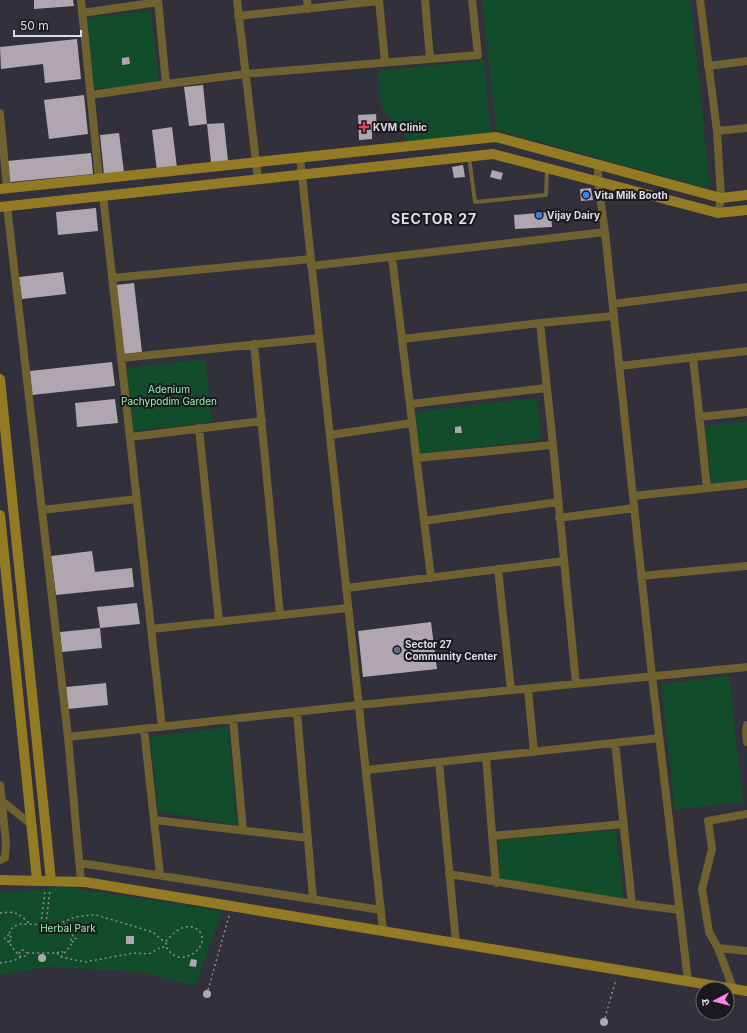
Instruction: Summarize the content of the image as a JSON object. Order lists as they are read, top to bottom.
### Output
{
  "districts": ["SECTOR 27"],
  "parks": ["Adenium Pachypodim Garden", "Herbal Park"],
  "places": {
    "health": ["KVM Clinic"],
    "other": ["Vita Milk Booth", "Vijay Dairy", "Sector 27 Community Center"]
  },
  "scale_bar": "50 m",
  "north": "left"
}
